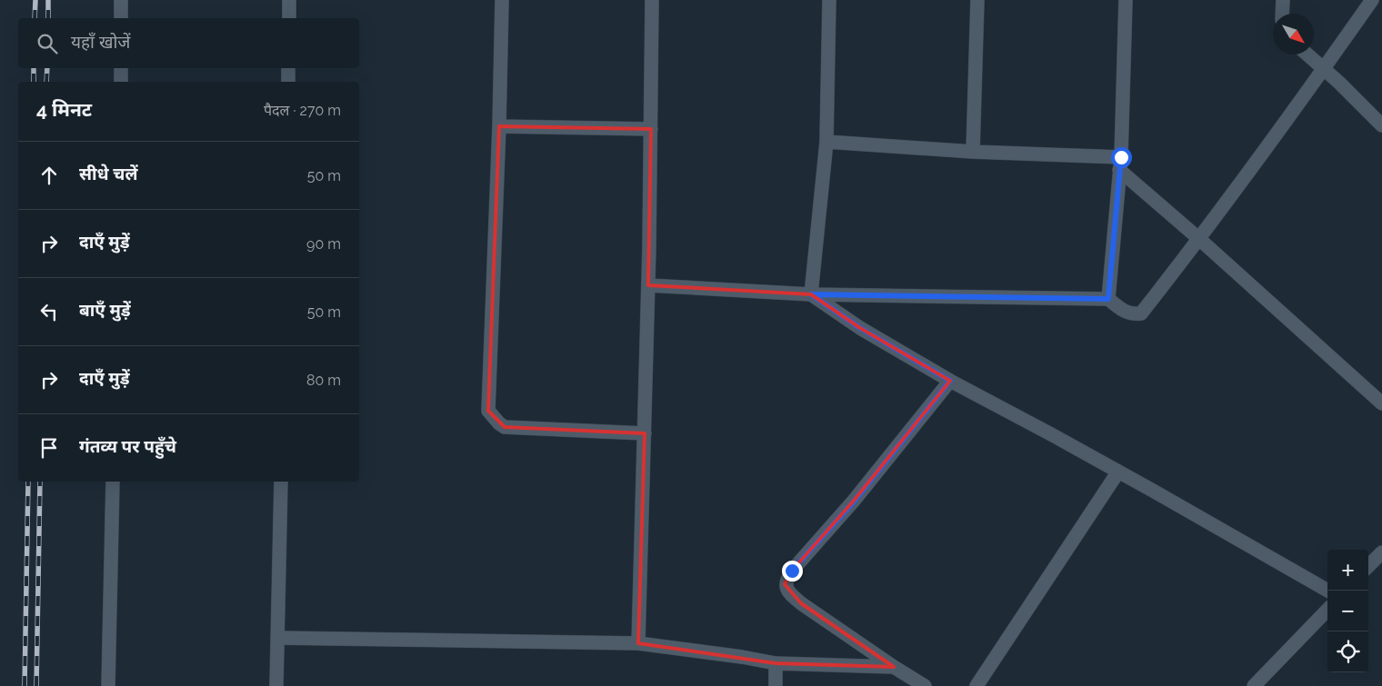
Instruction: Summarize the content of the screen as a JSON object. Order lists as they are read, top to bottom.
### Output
{
  "north": "bottom right",
  "page": {
    "search": "यहाँ खोजें",
    "heading": ["4 मिनट", "पैदल · 270 m"],
    "list": [
      ["सीधे चलें", "50 m"],
      ["दाएँ मुड़ें", "90 m"],
      ["बाएँ मुड़ें", "50 m"],
      ["दाएँ मुड़ें", "80 m"],
      "गंतव्य पर पहुँचे"
    ],
    "map_buttons": ["+", "−"]
  }
}
